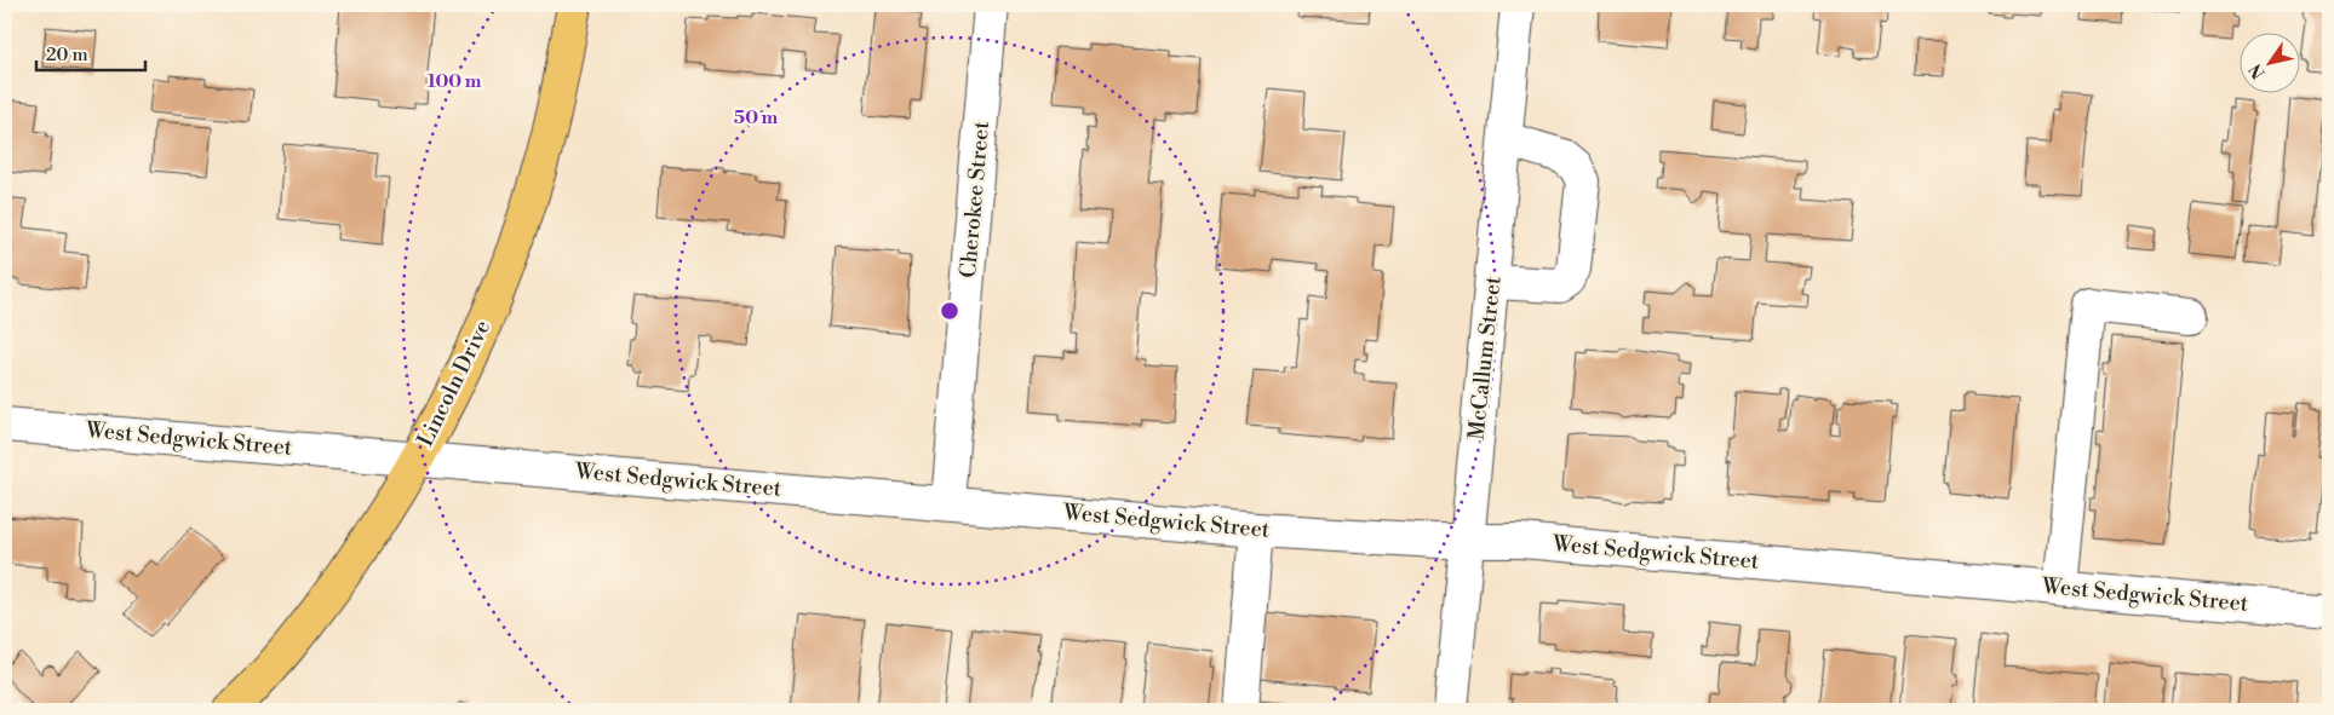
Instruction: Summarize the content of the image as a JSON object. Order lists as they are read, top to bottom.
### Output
{
  "streets": {
    "main road": ["Lincoln Drive"],
    "street": ["Cherokee Street", "McCallum Street", "West Sedgwick Street"]
  },
  "crossings": [
    ["Cherokee Street", "West Sedgwick Street"],
    ["McCallum Street", "West Sedgwick Street"],
    ["Lincoln Drive", "West Sedgwick Street"]
  ],
  "scale_bar": "20 m",
  "north": "bottom left",
  "rings": ["100 m", "50 m"]
}
